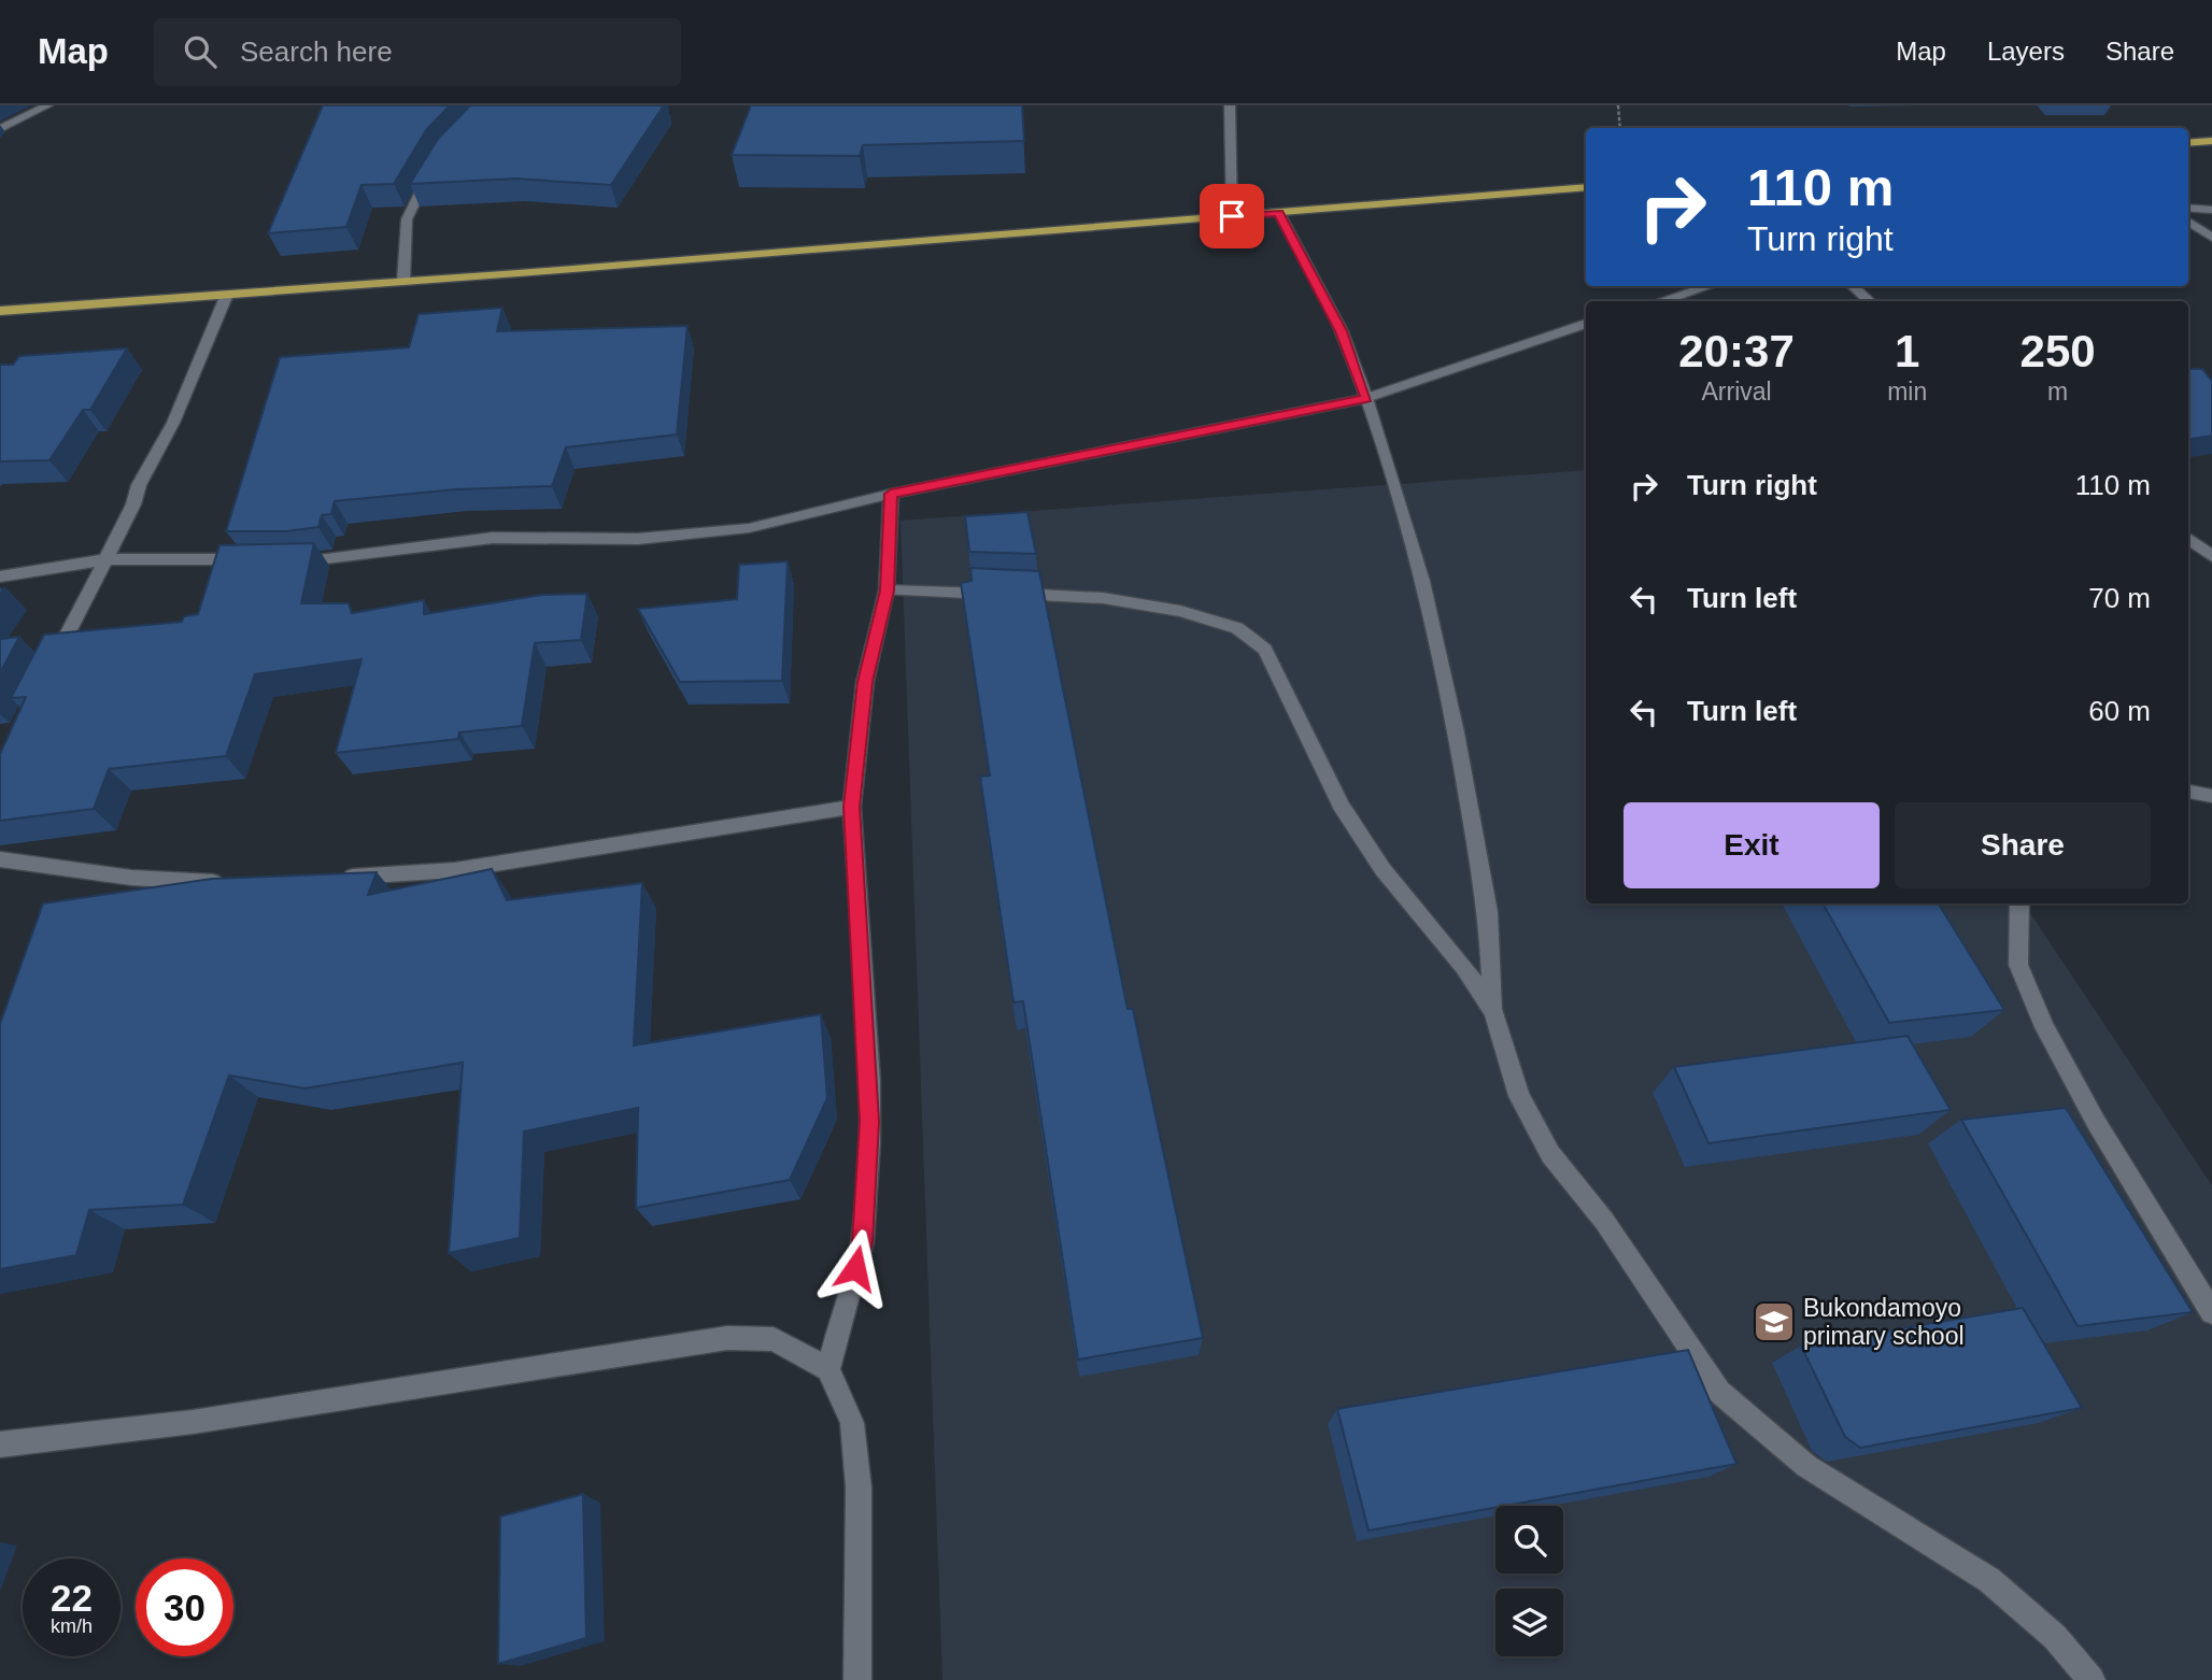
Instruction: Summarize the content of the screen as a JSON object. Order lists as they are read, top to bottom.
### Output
{
  "places": {
    "school or university": ["Bukondamoyo primary school"]
  },
  "page": {
    "header": "Map",
    "search": "Search here",
    "nav": ["Map", "Layers", "Share"],
    "turn": ["110 m", "Turn right"],
    "eta": [
      "20:37",
      "Arrival",
      "1",
      "min",
      "250",
      "m"
    ],
    "list": [
      {
        "name": "Turn right",
        "value": "110 m"
      },
      {
        "name": "Turn left",
        "value": "70 m"
      },
      {
        "name": "Turn left",
        "value": "60 m"
      }
    ],
    "buttons": ["Exit", "Share"],
    "speed": "22 km/h",
    "limit": "30"
  }
}
